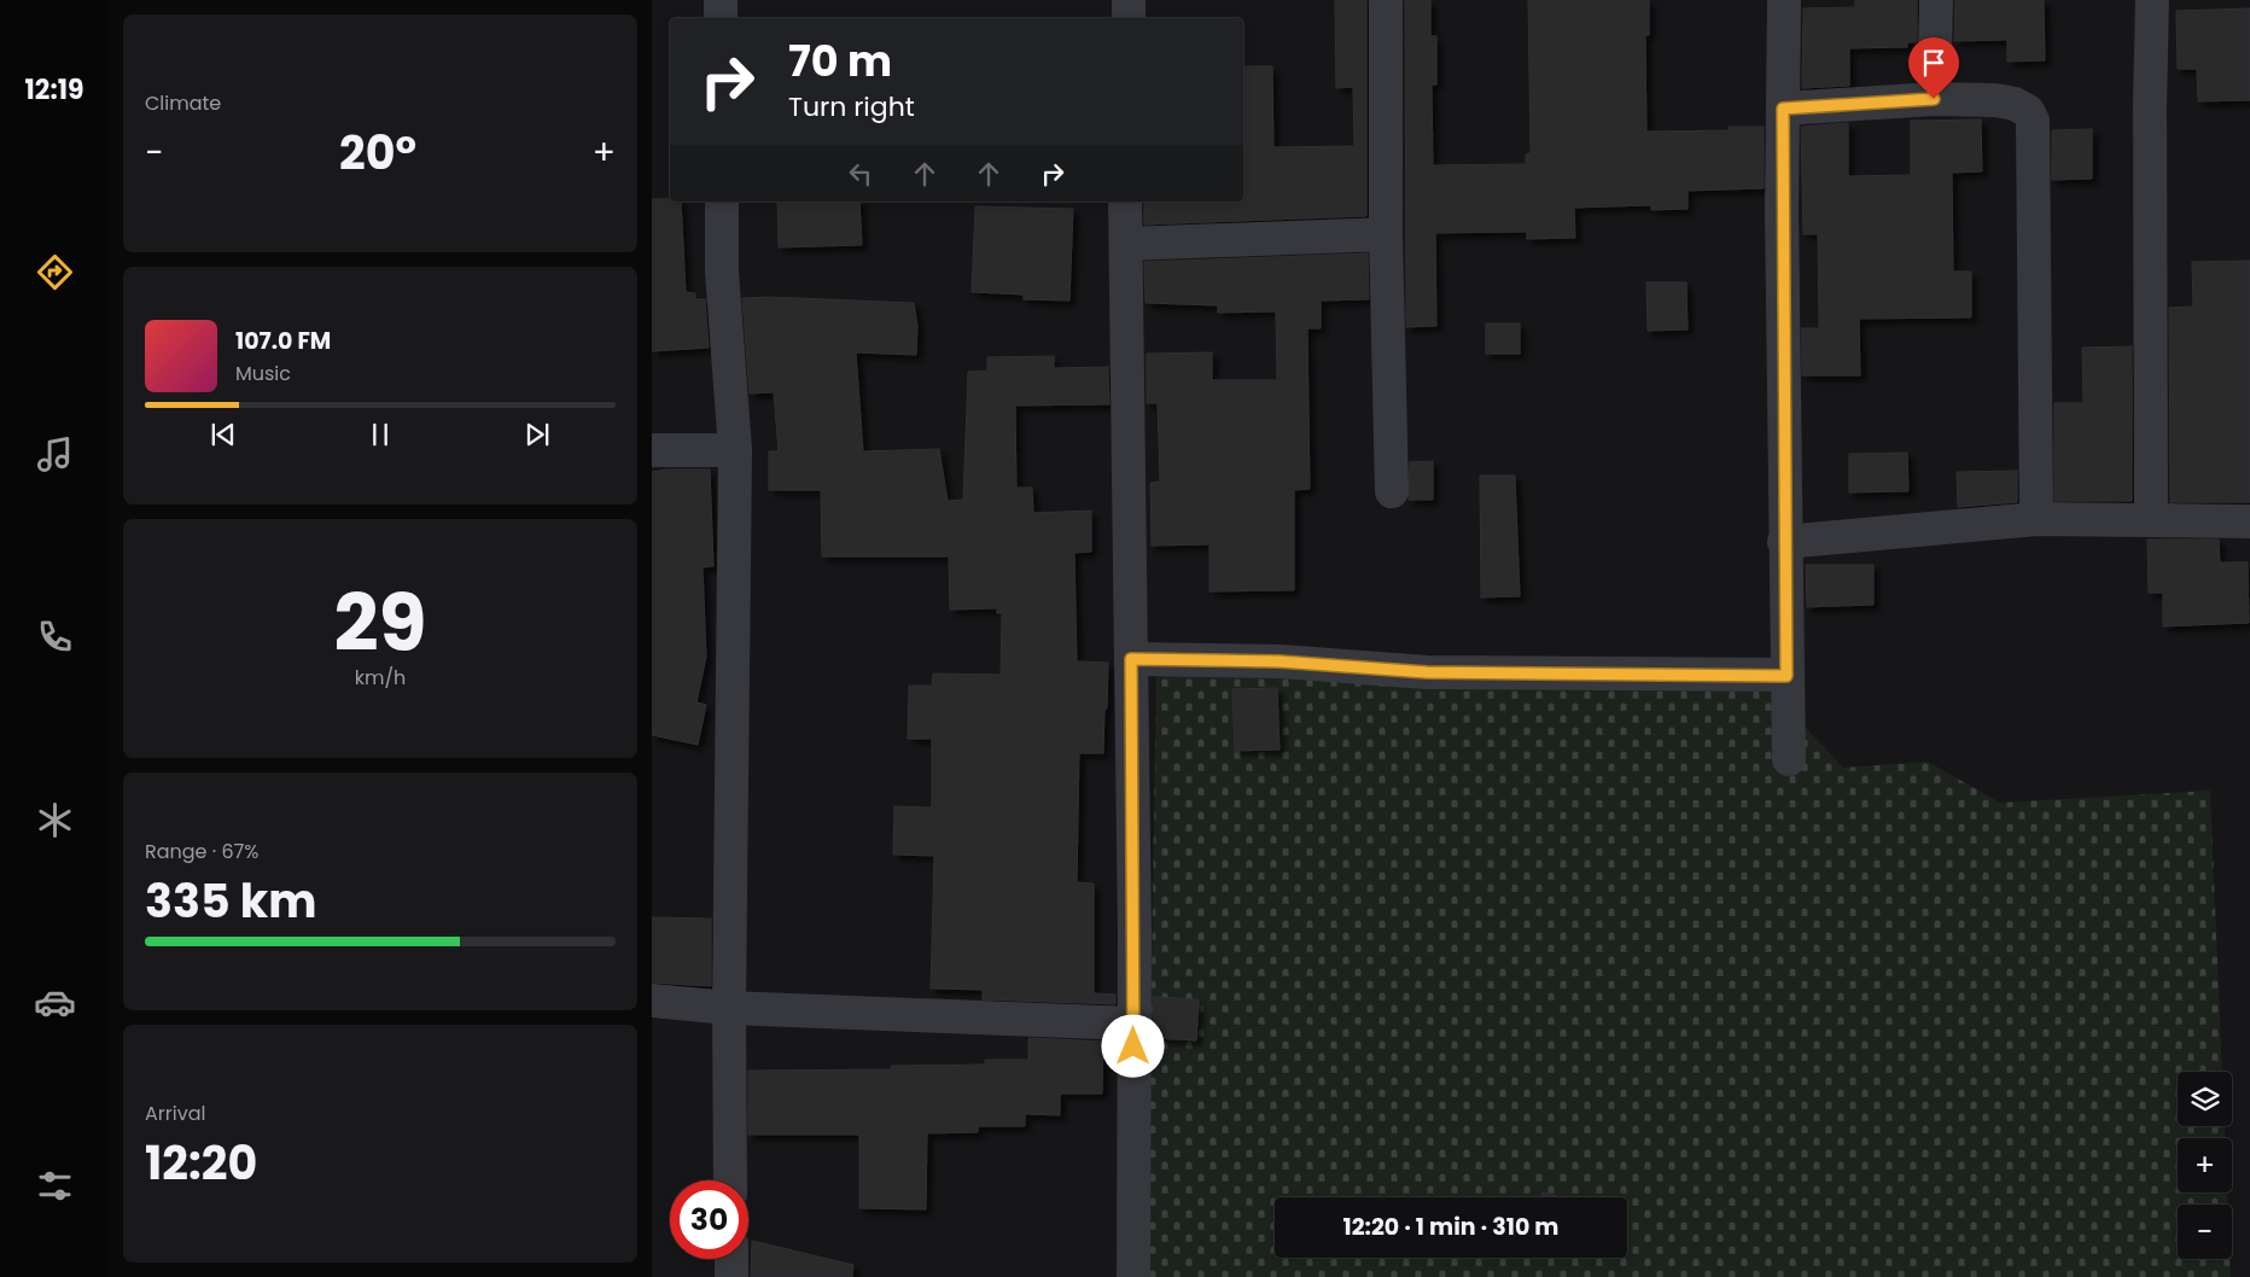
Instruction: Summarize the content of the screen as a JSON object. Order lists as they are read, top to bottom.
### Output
{
  "page": {
    "tabs": "12:19",
    "tile": [
      "Climate",
      ["29", "km/h"],
      ["Range · 67%", "335 km"],
      ["Arrival", "12:20"]
    ],
    "turn": ["70 m", "Turn right"],
    "heat": ["−", "20°", "+"],
    "song": ["107.0 FM", "Music"],
    "map_buttons": ["+", "−"],
    "limit": "30",
    "trip": "12:20 · 1 min · 310 m"
  }
}
